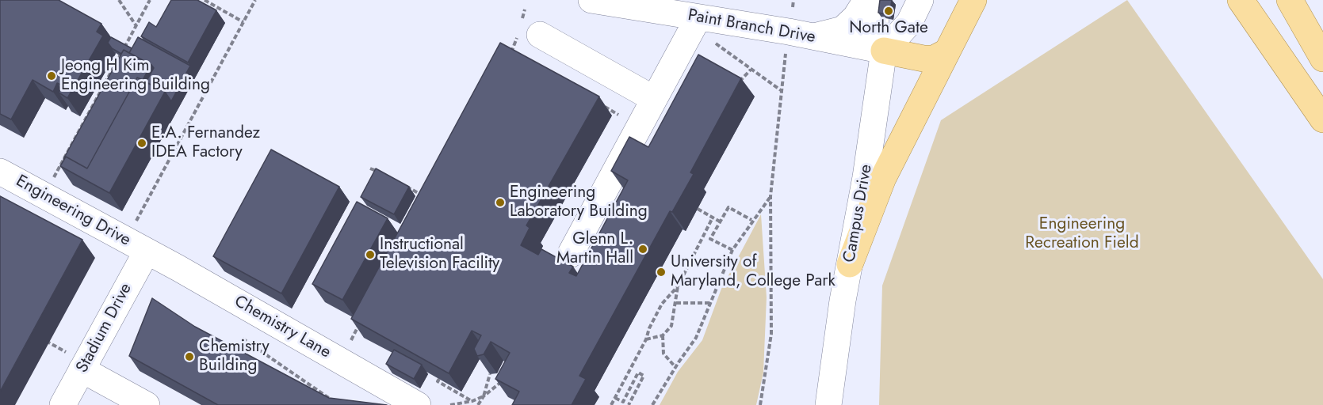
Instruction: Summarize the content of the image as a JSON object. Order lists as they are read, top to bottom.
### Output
{
  "streets": {
    "street": [
      "Paint Branch Drive",
      "Engineering Drive",
      "Campus Drive",
      "Chemistry Lane",
      "Stadium Drive"
    ]
  },
  "crossings": [
    ["Paint Branch Drive", "Campus Drive"],
    ["Engineering Drive", "Chemistry Lane"],
    ["Engineering Drive", "Stadium Drive"],
    ["Chemistry Lane", "Stadium Drive"]
  ],
  "parks": ["Engineering Recreation Field"],
  "places": [
    "North Gate",
    "Jeong H Kim Engineering Building",
    "E.A. Fernandez IDEA Factory",
    "Engineering Laboratory Building",
    "Glenn L. Martin Hall",
    "Instructional Television Facility",
    "University of Maryland, College Park",
    "Chemistry Building"
  ]
}
